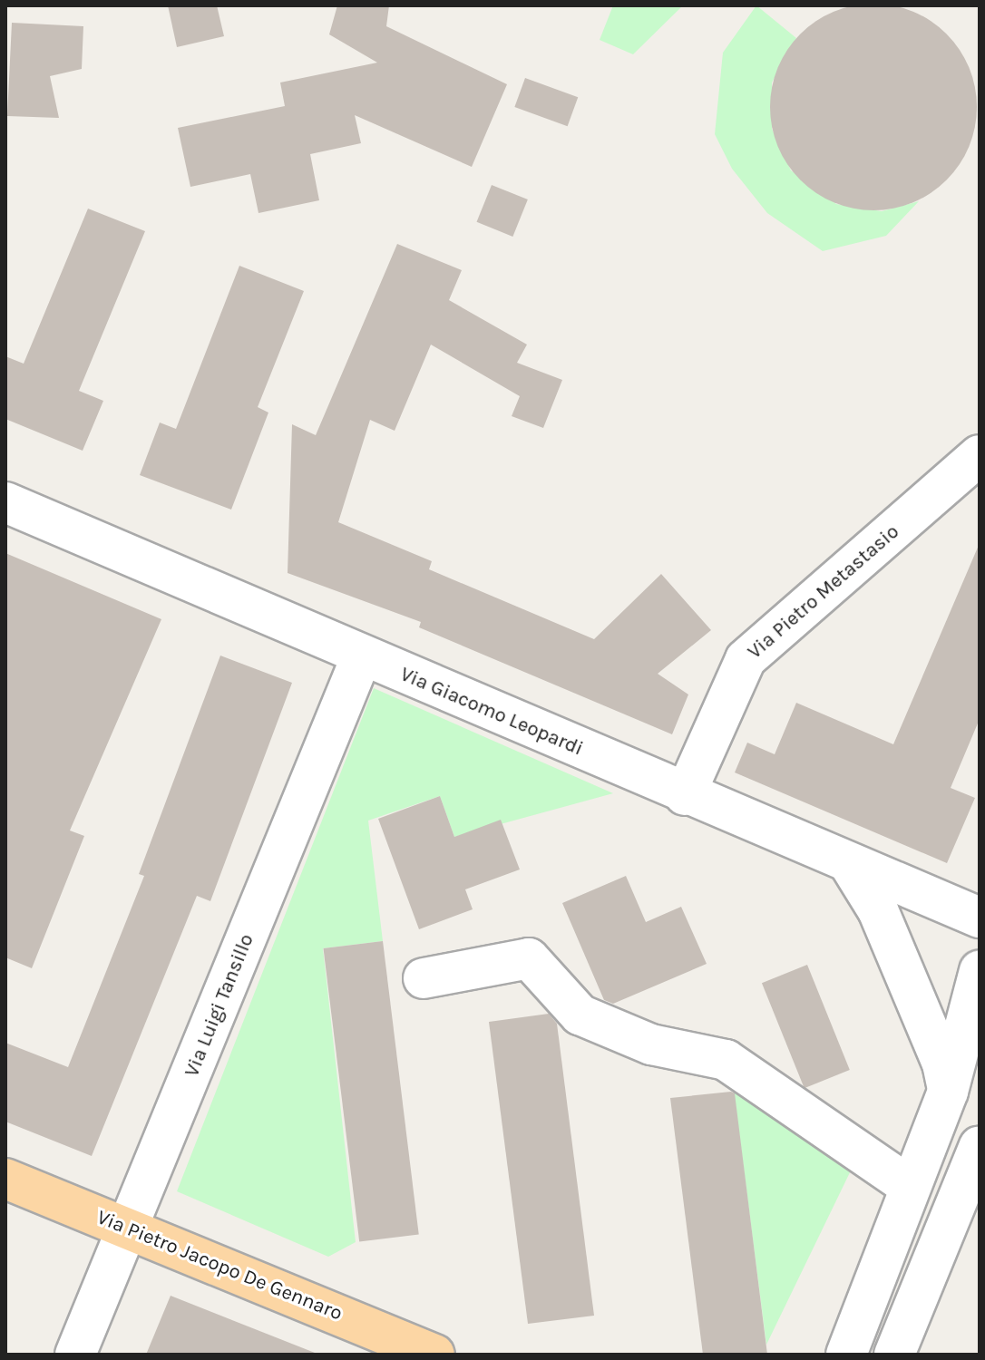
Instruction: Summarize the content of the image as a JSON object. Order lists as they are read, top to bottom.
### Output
{
  "streets": {
    "main road": ["Via Pietro Jacopo De Gennaro"],
    "street": ["Via Pietro Metastasio", "Via Giacomo Leopardi", "Via Luigi Tansillo"]
  },
  "crossings": [
    ["Via Pietro Metastasio", "Via Giacomo Leopardi"],
    ["Via Giacomo Leopardi", "Via Luigi Tansillo"],
    ["Via Luigi Tansillo", "Via Pietro Jacopo De Gennaro"]
  ]
}
